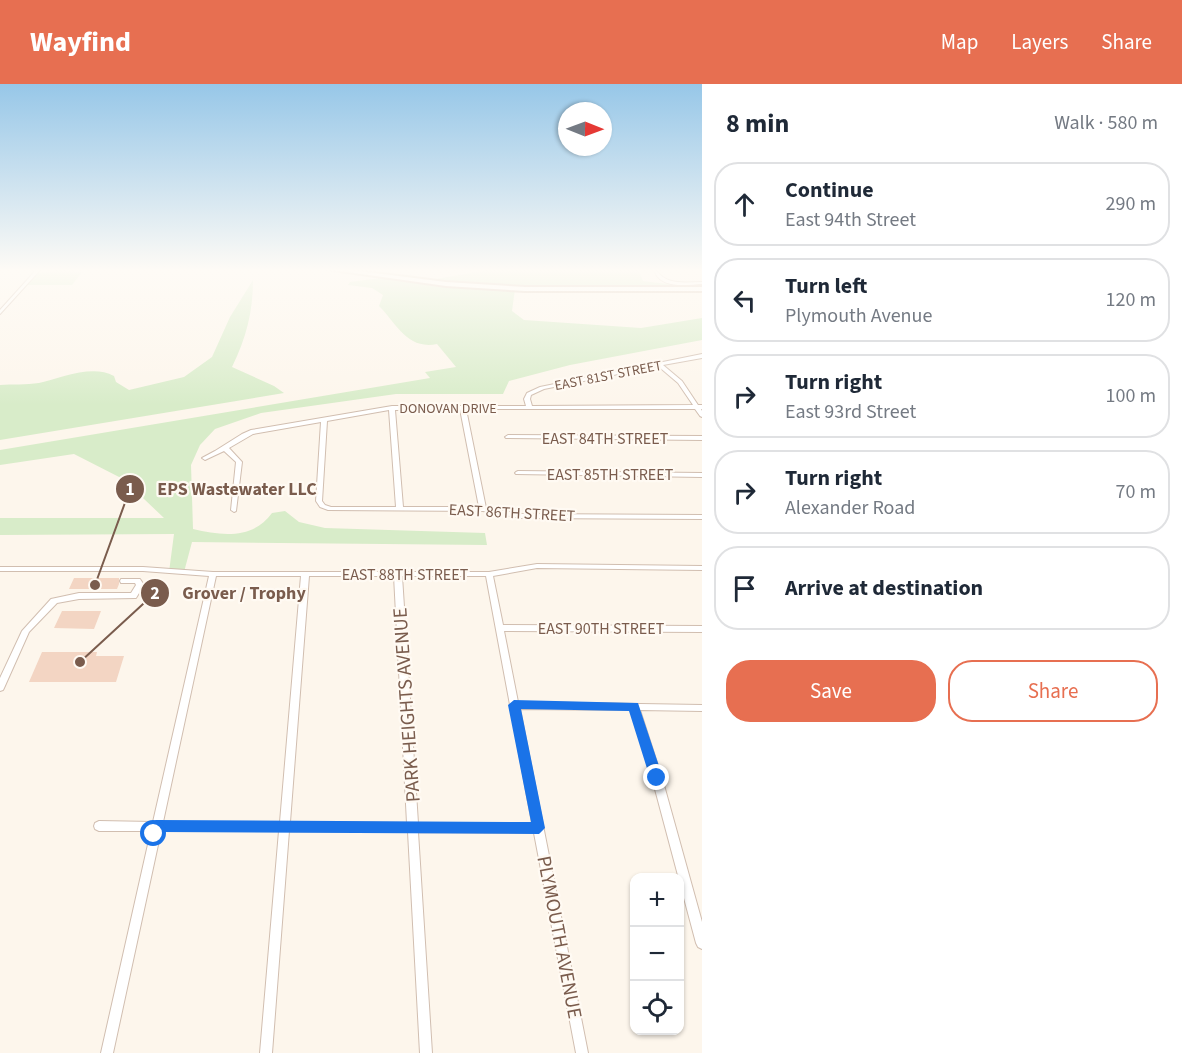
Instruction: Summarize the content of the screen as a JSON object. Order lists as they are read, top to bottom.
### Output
{
  "streets": {
    "street": [
      "EAST 81ST STREET",
      "DONOVAN DRIVE",
      "EAST 84TH STREET",
      "EAST 85TH STREET",
      "EAST 86TH STREET",
      "EAST 88TH STREET",
      "EAST 90TH STREET",
      "PARK HEIGHTS AVENUE",
      "PLYMOUTH AVENUE"
    ]
  },
  "crossings": [
    ["EAST 81ST STREET", "DONOVAN DRIVE"],
    ["DONOVAN DRIVE", "EAST 86TH STREET"],
    ["EAST 88TH STREET", "PARK HEIGHTS AVENUE"],
    ["EAST 88TH STREET", "PLYMOUTH AVENUE"],
    ["EAST 90TH STREET", "PLYMOUTH AVENUE"]
  ],
  "places": ["EPS Wastewater LLC", "Grover / Trophy"],
  "north": "right",
  "page": {
    "header": "Wayfind",
    "nav": ["Map", "Layers", "Share"],
    "heading": ["8 min", "Walk · 580 m"],
    "list": [
      ["Continue", "East 94th Street", "290 m"],
      ["Turn left", "Plymouth Avenue", "120 m"],
      ["Turn right", "East 93rd Street", "100 m"],
      ["Turn right", "Alexander Road", "70 m"],
      "Arrive at destination"
    ],
    "buttons": ["Save", "Share"],
    "map_buttons": ["+", "−"]
  }
}
